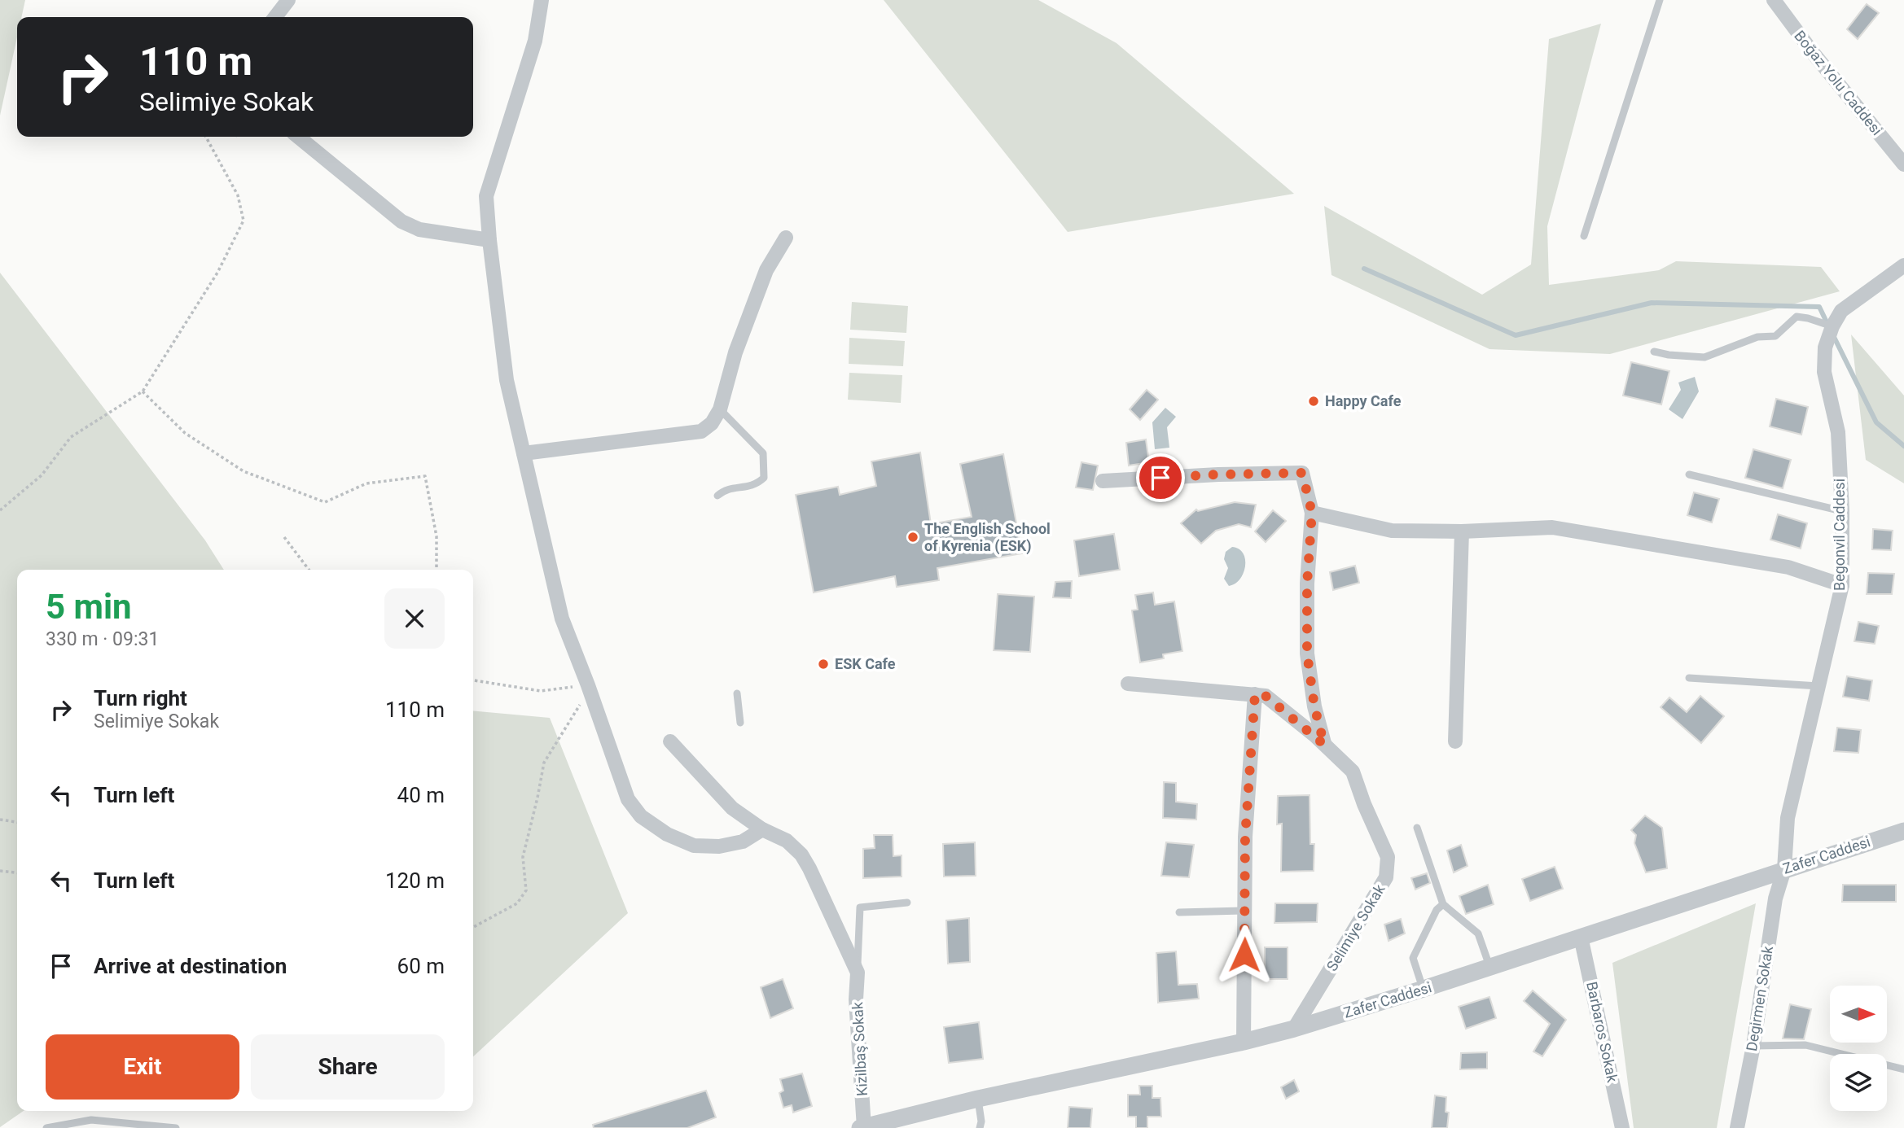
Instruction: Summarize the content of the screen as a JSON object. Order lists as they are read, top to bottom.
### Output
{
  "streets": {
    "street": [
      "Boğaz Yolu Caddesi",
      "Begonvil Caddesi",
      "Zafer Caddesi",
      "Selimiye Sokak",
      "Degirmen Sokak",
      "Barbaros Sokak",
      "Kizilbaş Sokak"
    ]
  },
  "crossings": [
    ["Begonvil Caddesi", "Zafer Caddesi"],
    ["Begonvil Caddesi", "Degirmen Sokak"],
    ["Zafer Caddesi", "Selimiye Sokak"],
    ["Zafer Caddesi", "Degirmen Sokak"],
    ["Zafer Caddesi", "Barbaros Sokak"],
    ["Zafer Caddesi", "Kizilbaş Sokak"]
  ],
  "places": ["Happy Cafe", "The English School of Kyrenia (ESK)", "ESK Cafe"],
  "north": "right",
  "page": {
    "turn": ["110 m", "Selimiye Sokak"],
    "heading": ["5 min", "330 m · 09:31"],
    "list": [
      {
        "name": "Turn right",
        "note": "Selimiye Sokak",
        "value": "110 m"
      },
      {
        "name": "Turn left",
        "value": "40 m"
      },
      {
        "name": "Turn left",
        "value": "120 m"
      },
      {
        "name": "Arrive at destination",
        "value": "60 m"
      }
    ],
    "buttons": ["Exit", "Share"]
  }
}
